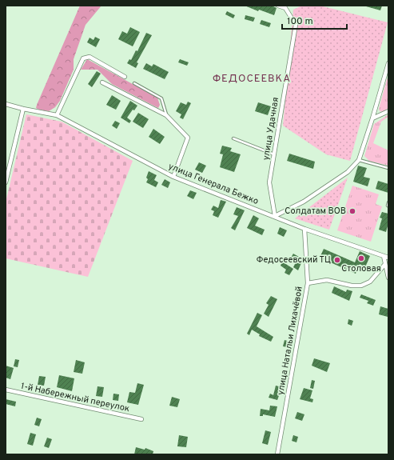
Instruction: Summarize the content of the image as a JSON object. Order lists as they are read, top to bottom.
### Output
{
  "streets": {
    "street": [
      "улица Удачная",
      "улица Генерала Бежко",
      "улица Натальи Лихачёвой",
      "1-й Набережный переулок"
    ]
  },
  "crossings": [
    ["улица Удачная", "улица Генерала Бежко"],
    ["улица Генерала Бежко", "улица Натальи Лихачёвой"]
  ],
  "districts": ["ФЕДОСЕЕВКА"],
  "places": ["Солдатам ВОВ", "Столовая", "Федосеевский ТЦ"],
  "scale_bar": "100 m"
}
